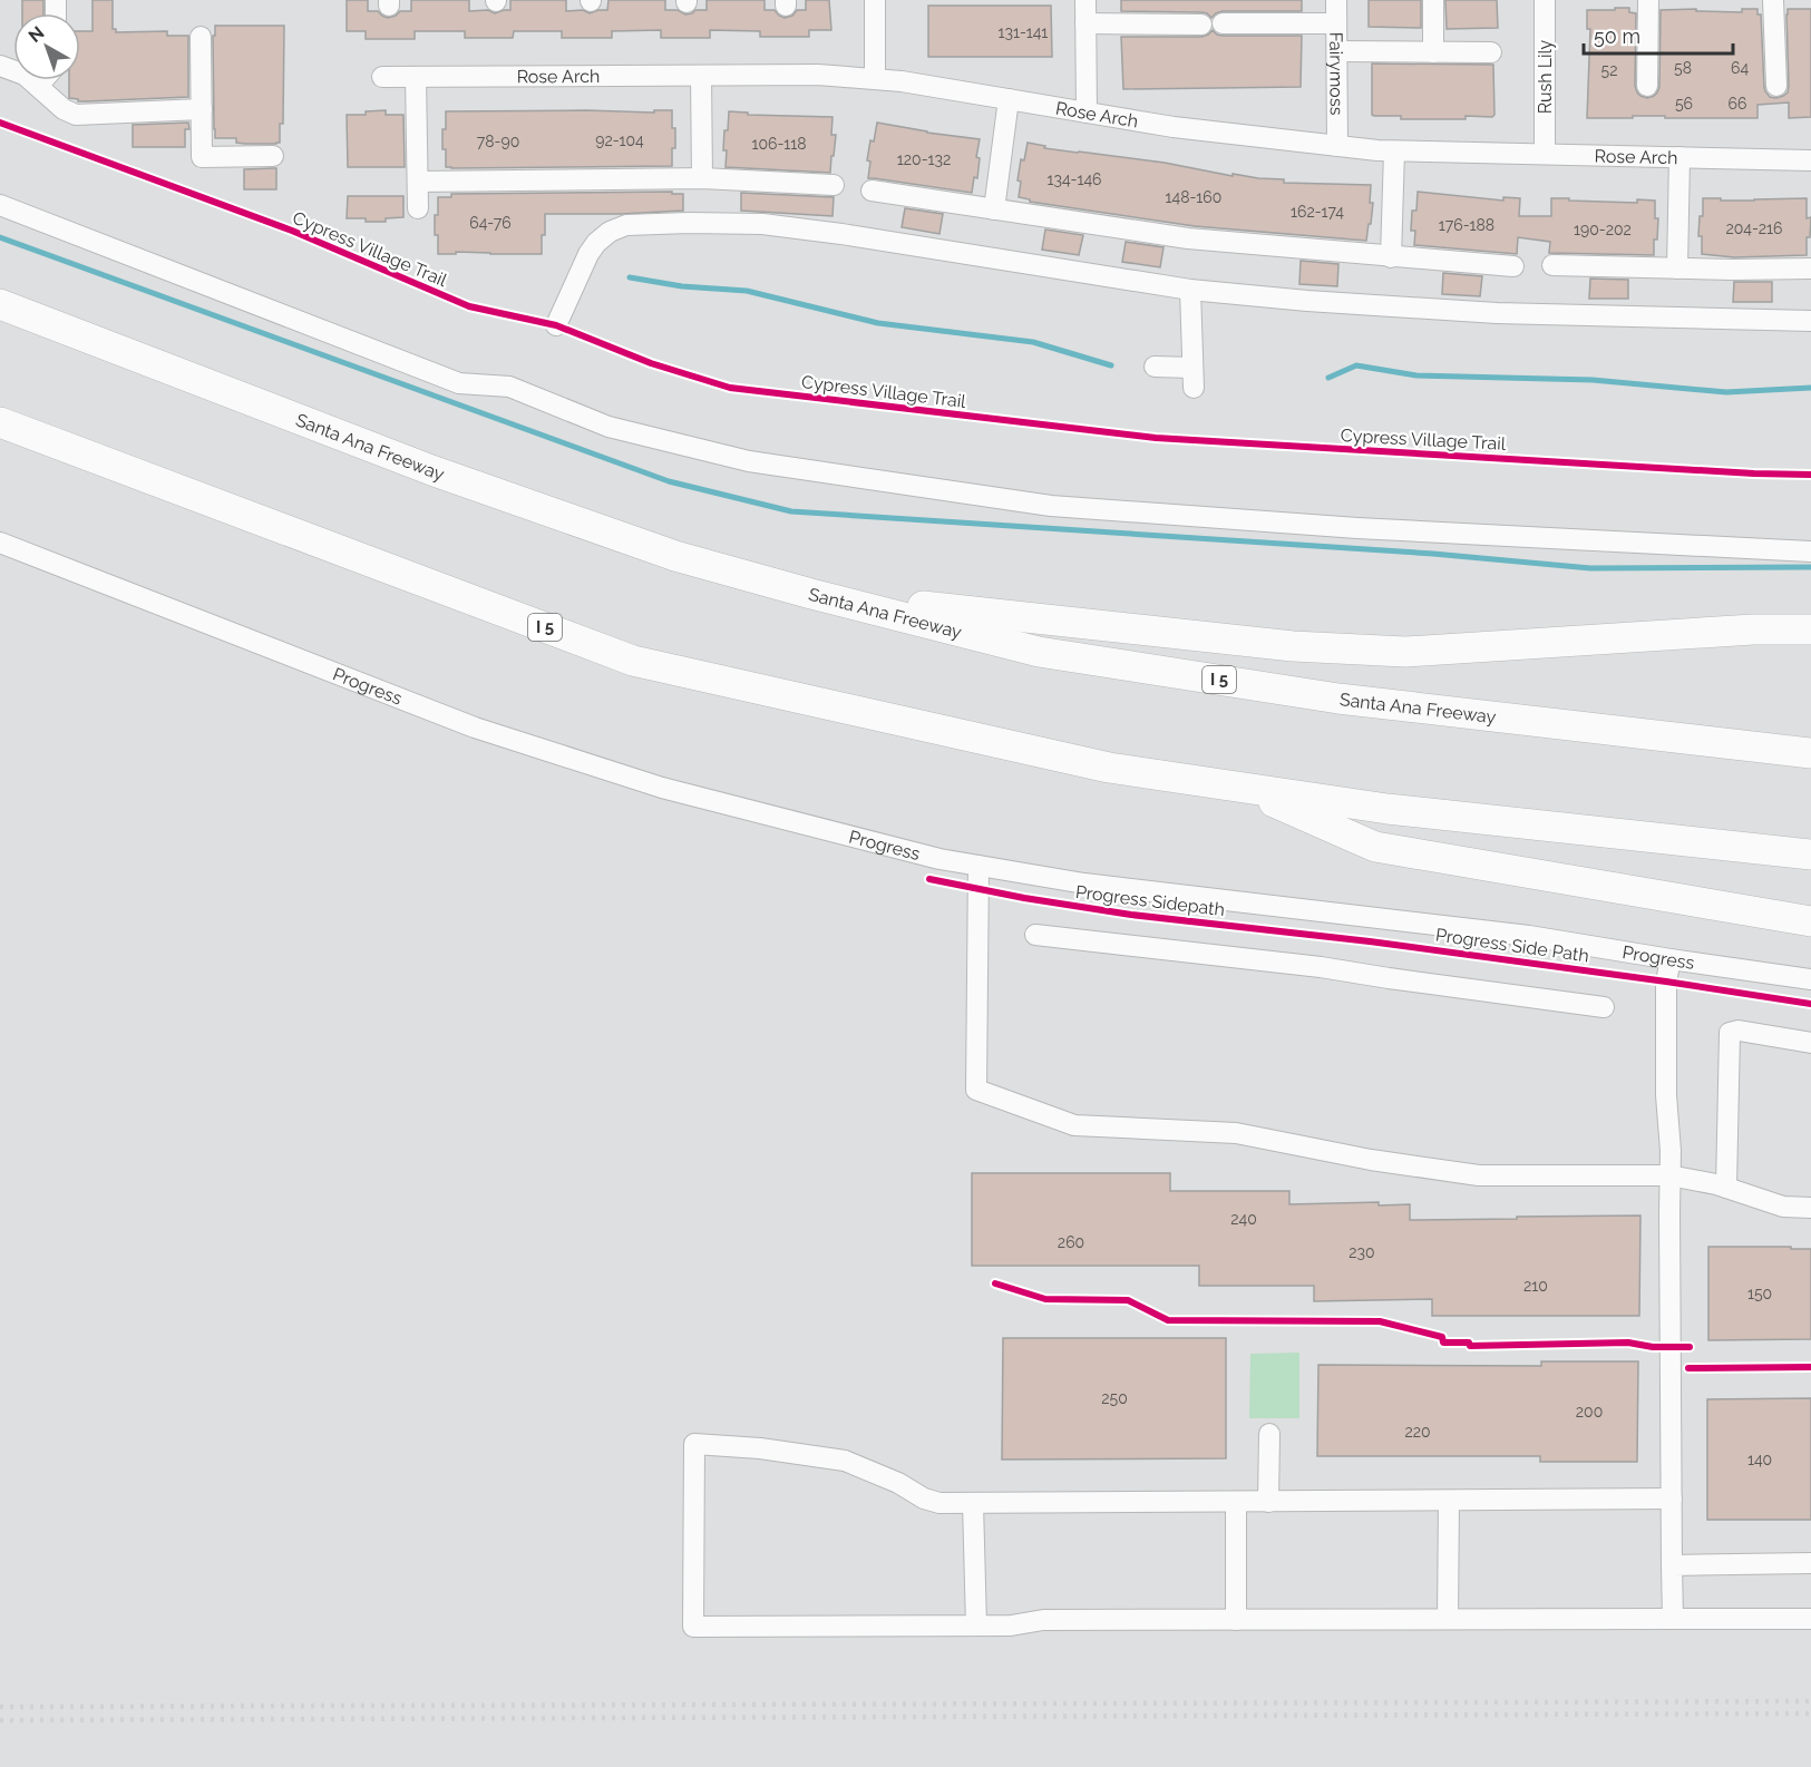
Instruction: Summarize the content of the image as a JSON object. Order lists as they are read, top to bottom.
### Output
{
  "streets": {
    "highway": ["Santa Ana Freeway", "I 5"],
    "street": [
      "Fairymoss",
      "Rose Arch",
      "Rush Lily",
      "Progress"
    ],
    "cycle path": ["Cypress Village Trail", "Progress Sidepath"]
  },
  "crossings": [
    ["Fairymoss", "Rose Arch"],
    ["Rose Arch", "Rush Lily"]
  ],
  "house_numbers": [
    "131-141",
    "58",
    "64",
    "52",
    "56",
    "66",
    "92-104",
    "78-90",
    "106-118",
    "120-132",
    "134-146",
    "148-160",
    "162-174",
    "64-76",
    "176-188",
    "204-216",
    "190-202",
    "240",
    "260",
    "230",
    "210",
    "150",
    "250",
    "200",
    "220",
    "140"
  ],
  "scale_bar": "50 m",
  "north": "top left"
}
